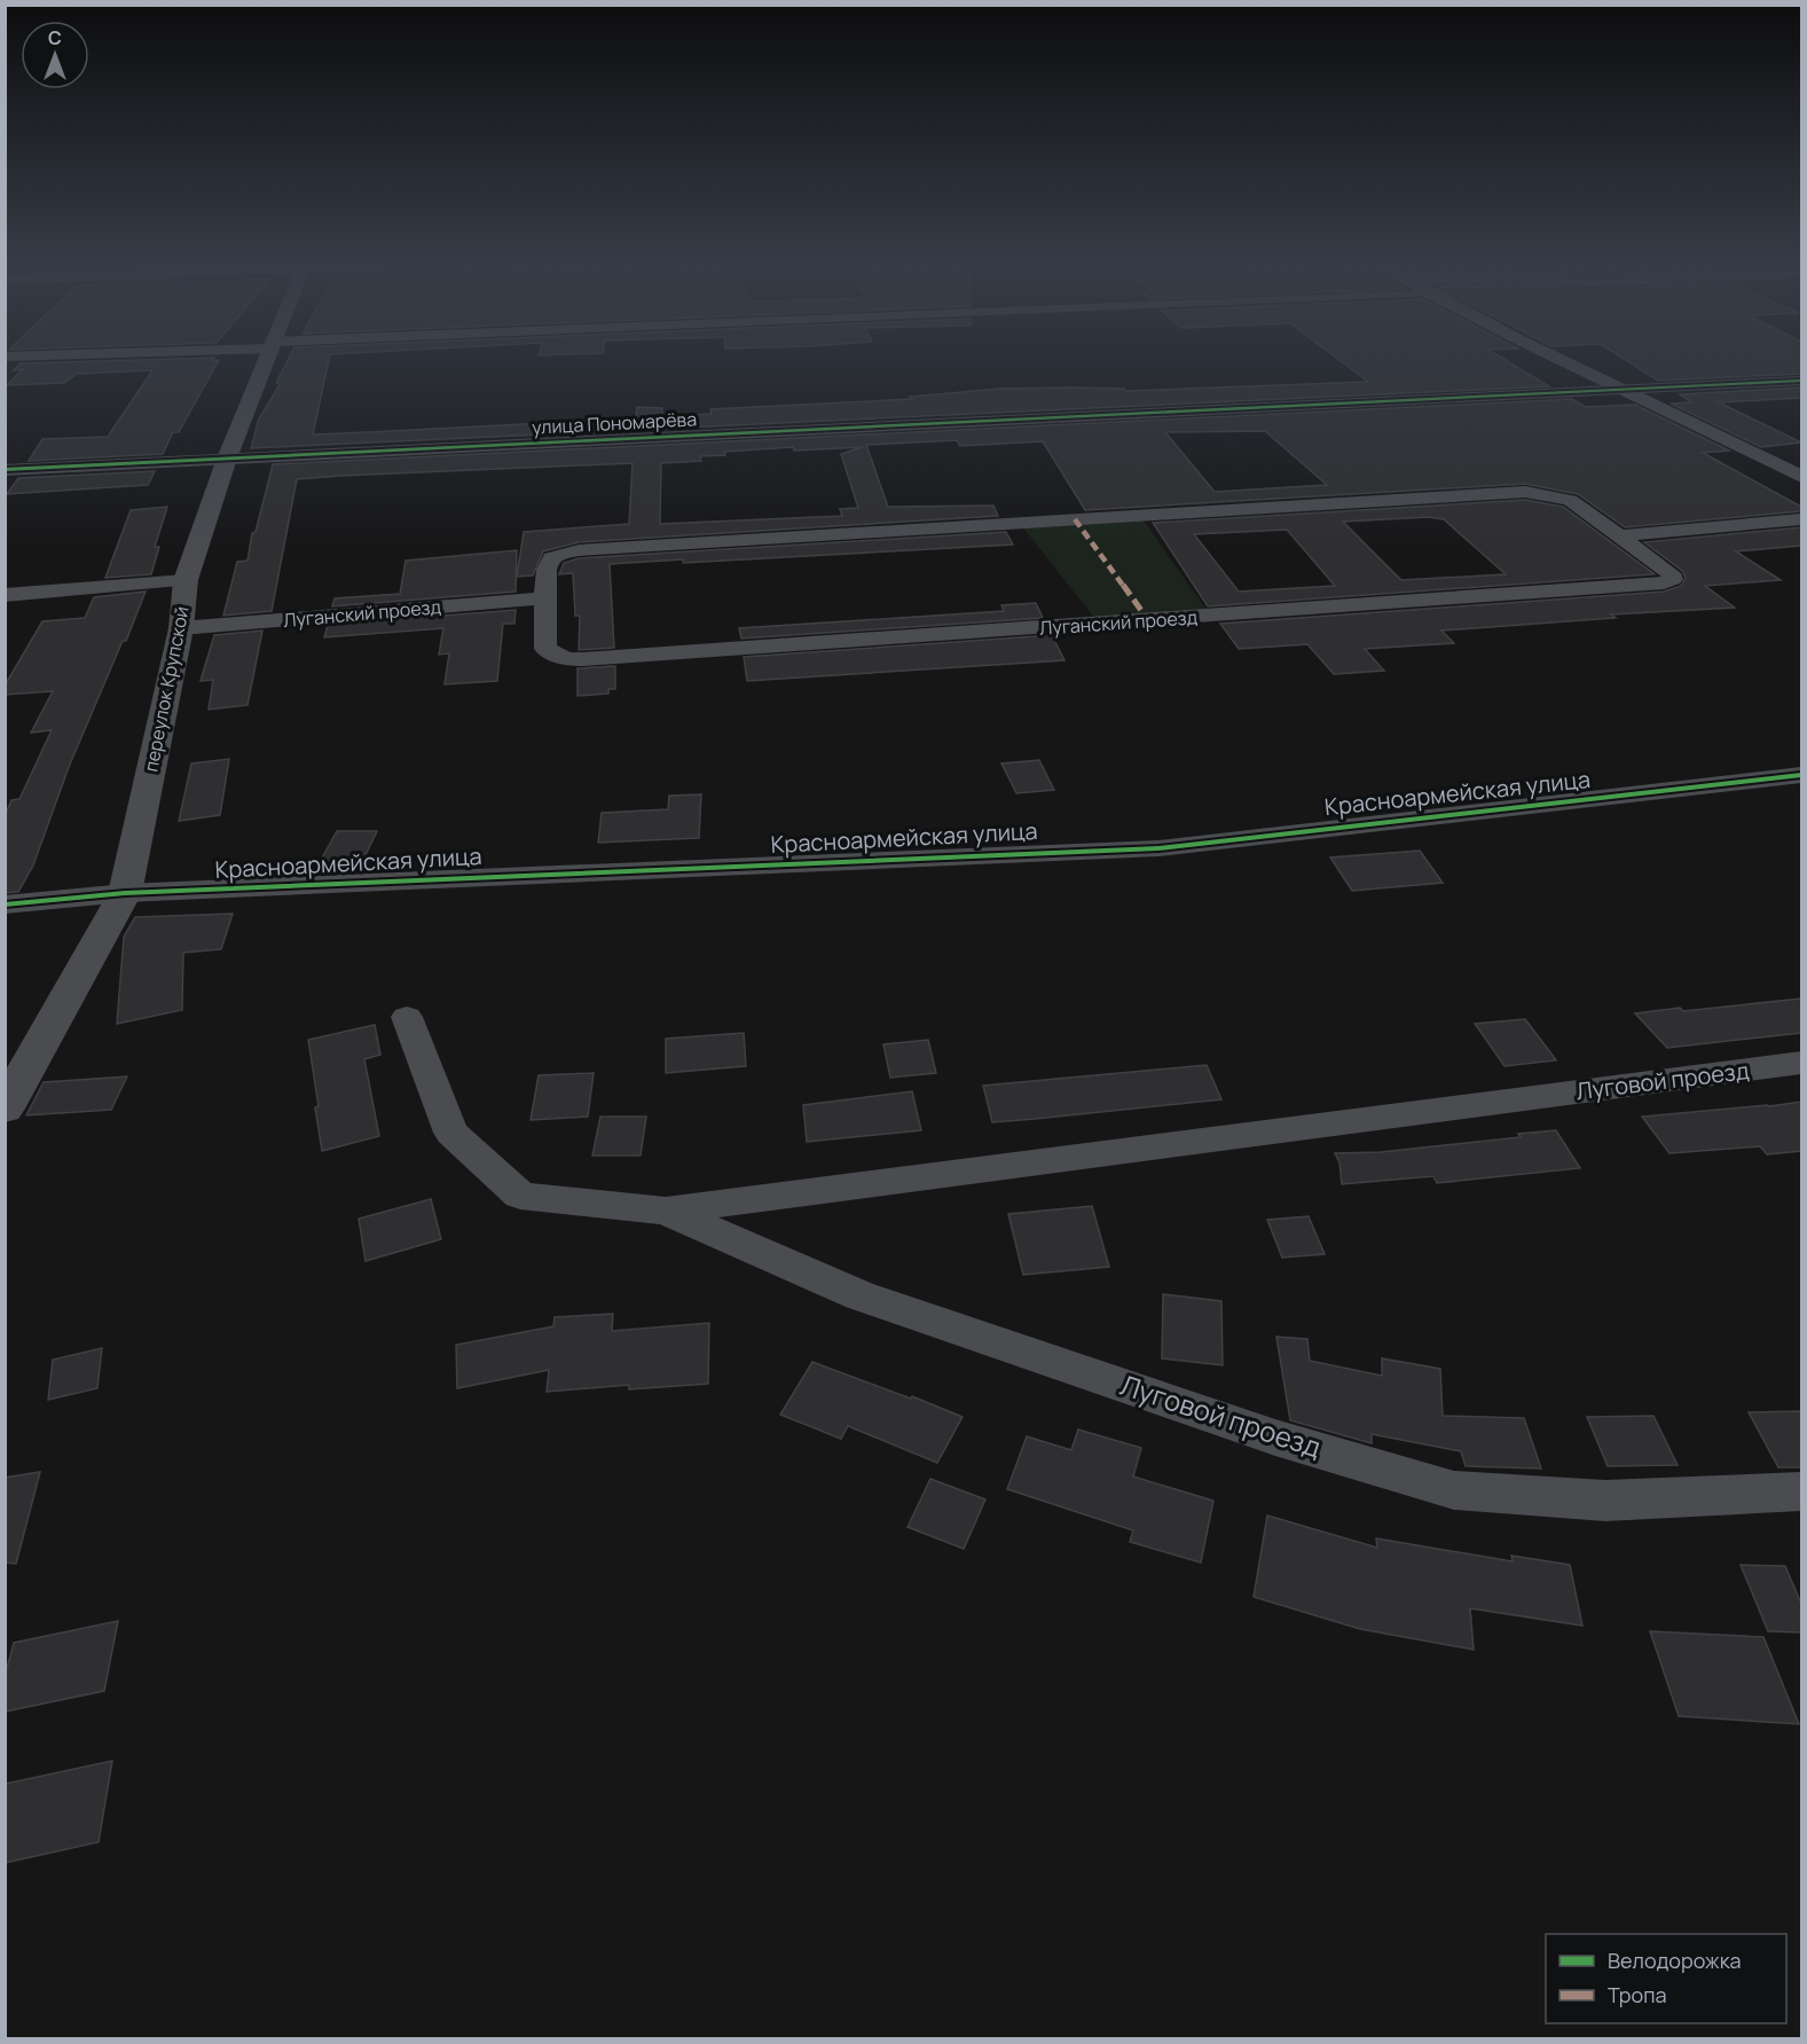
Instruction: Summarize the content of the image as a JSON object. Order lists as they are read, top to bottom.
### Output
{
  "streets": {
    "street": [
      "улица Пономарёва",
      "Луганский проезд",
      "переулок Крупской",
      "Красноармейская улица",
      "Луговой проезд"
    ]
  },
  "crossings": [
    ["улица Пономарёва", "переулок Крупской"],
    ["Луганский проезд", "переулок Крупской"],
    ["переулок Крупской", "Красноармейская улица"]
  ],
  "legend": ["Велодорожка", "Тропа"],
  "north": "top"
}
